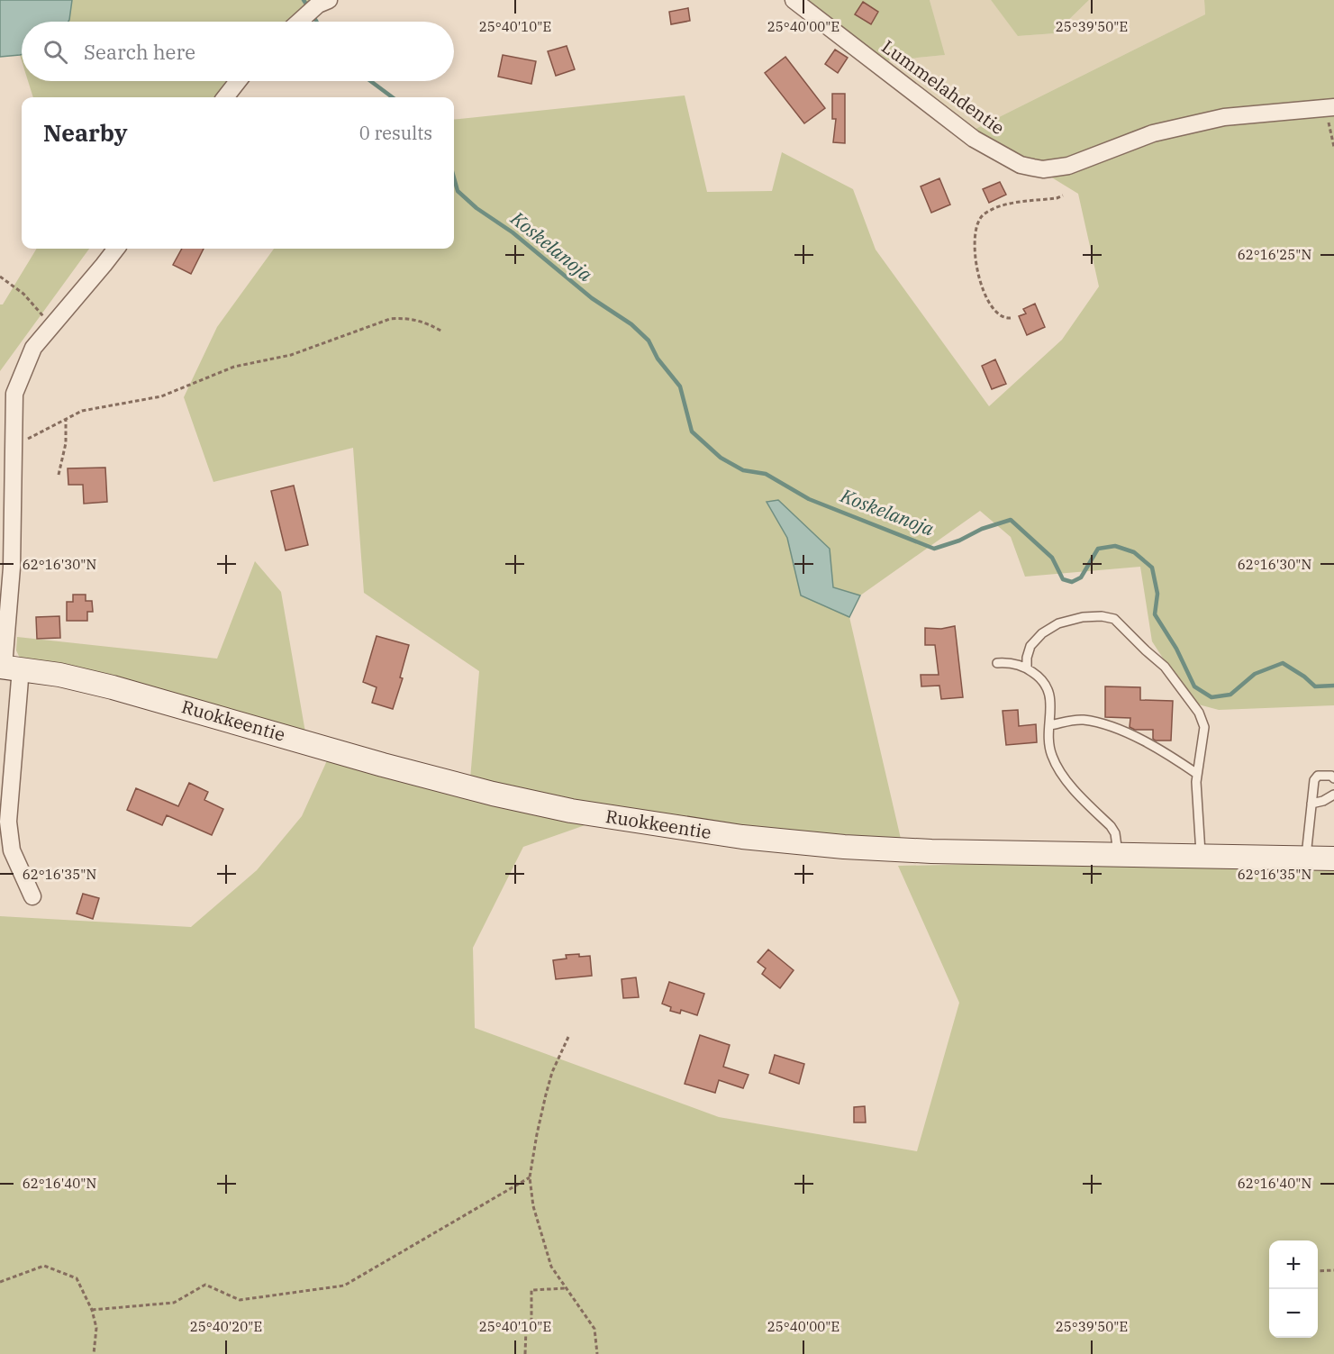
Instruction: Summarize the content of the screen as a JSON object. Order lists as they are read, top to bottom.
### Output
{
  "streets": {
    "street": ["Lummelahdentie", "Ruokkeentie"]
  },
  "water": ["Koskelanoja"],
  "page": {
    "search": "Search here",
    "heading": ["Nearby", "0 results"],
    "map_buttons": ["+", "−"]
  },
  "coordinates": [
    "25°40'10\"E",
    "25°40'00\"E",
    "25°39'50\"E",
    "62°16'25\"N",
    "62°16'30\"N",
    "62°16'35\"N",
    "62°16'40\"N",
    "25°40'20\"E"
  ]
}
